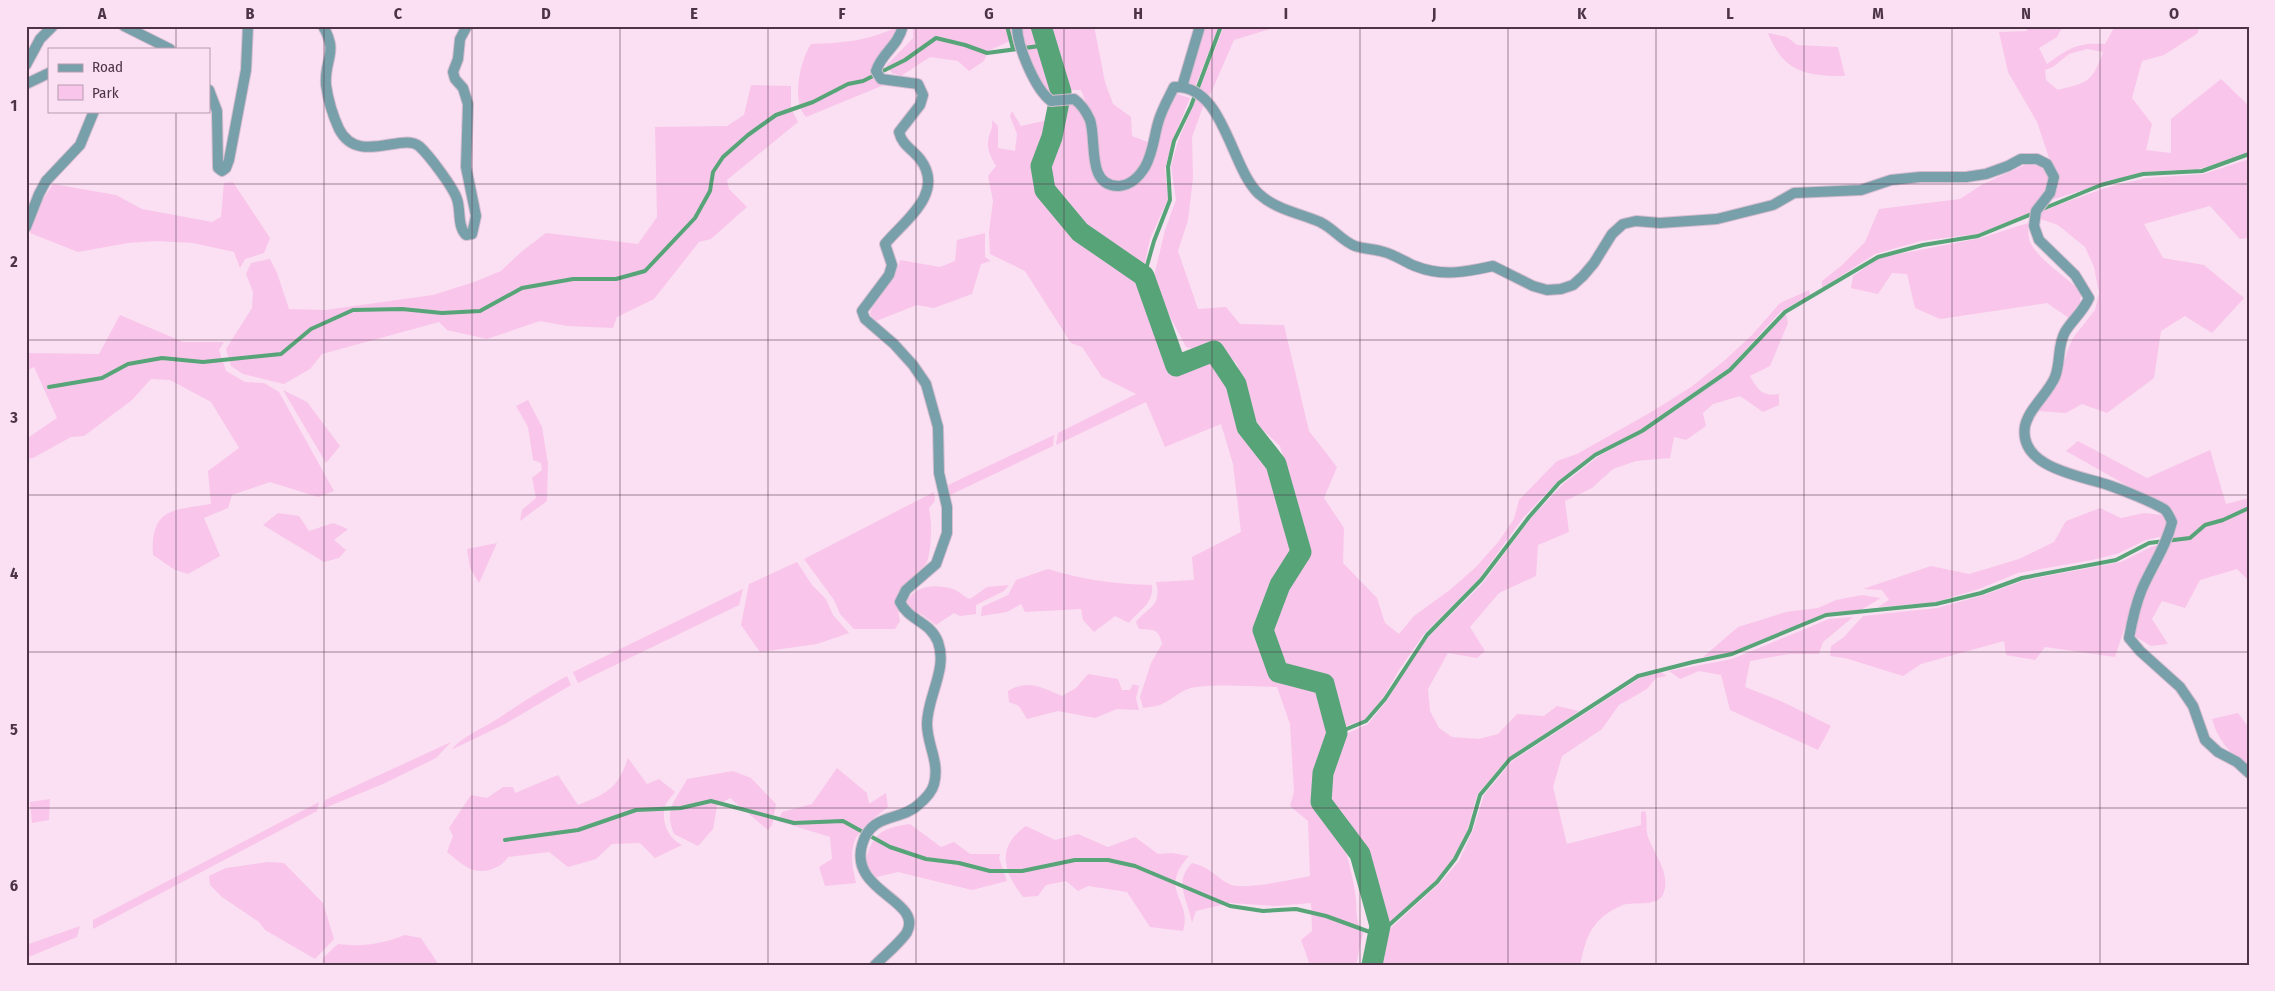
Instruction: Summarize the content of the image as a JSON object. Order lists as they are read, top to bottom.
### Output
{
  "legend": ["Road", "Park"],
  "grid": {
    "columns": [
      "A",
      "B",
      "C",
      "D",
      "E",
      "F",
      "G",
      "H",
      "I",
      "J",
      "K",
      "L",
      "M",
      "N",
      "O"
    ],
    "rows": [
      "1",
      "2",
      "3",
      "4",
      "5",
      "6"
    ]
  }
}
